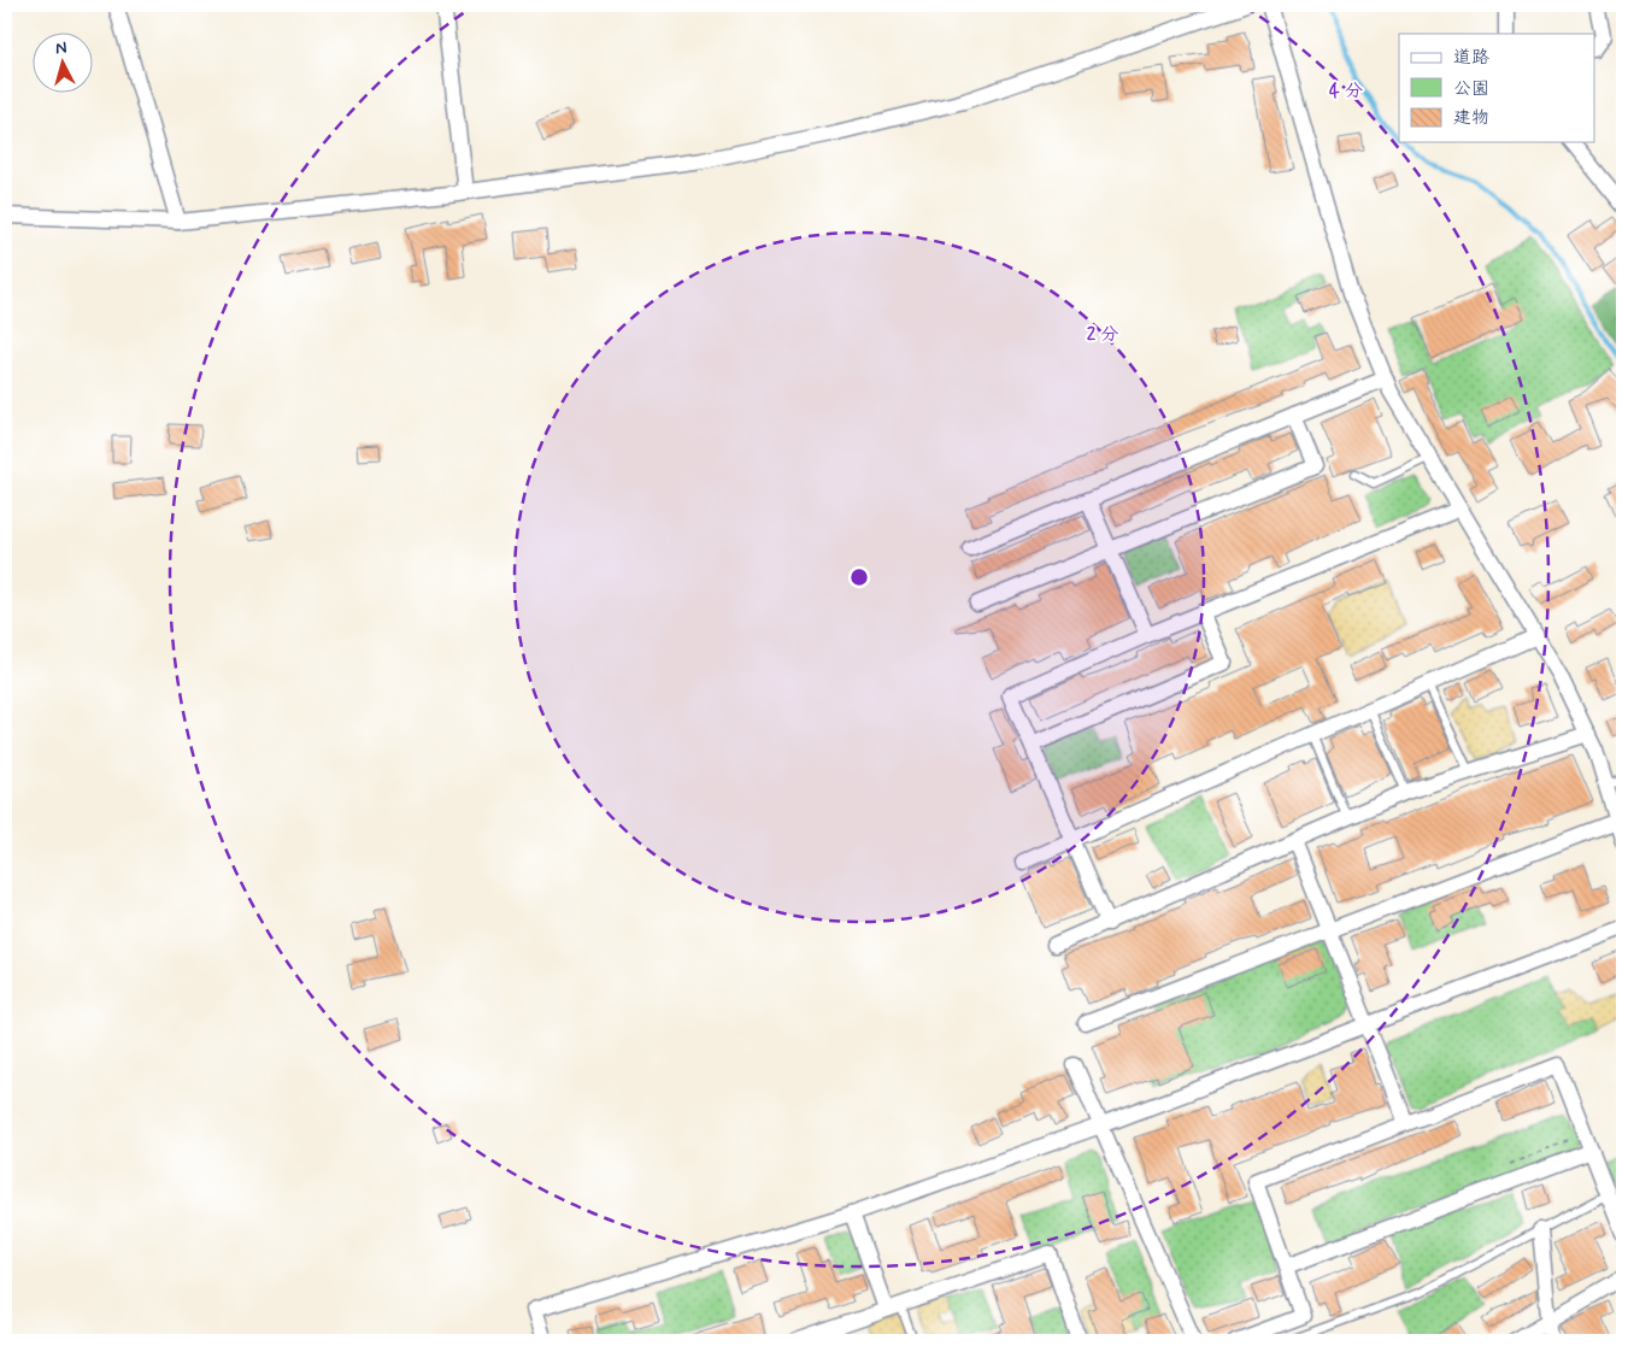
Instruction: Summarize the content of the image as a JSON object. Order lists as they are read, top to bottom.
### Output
{
  "legend": ["道路", "公園", "建物"],
  "north": "top",
  "rings": ["4 分", "2 分"]
}
